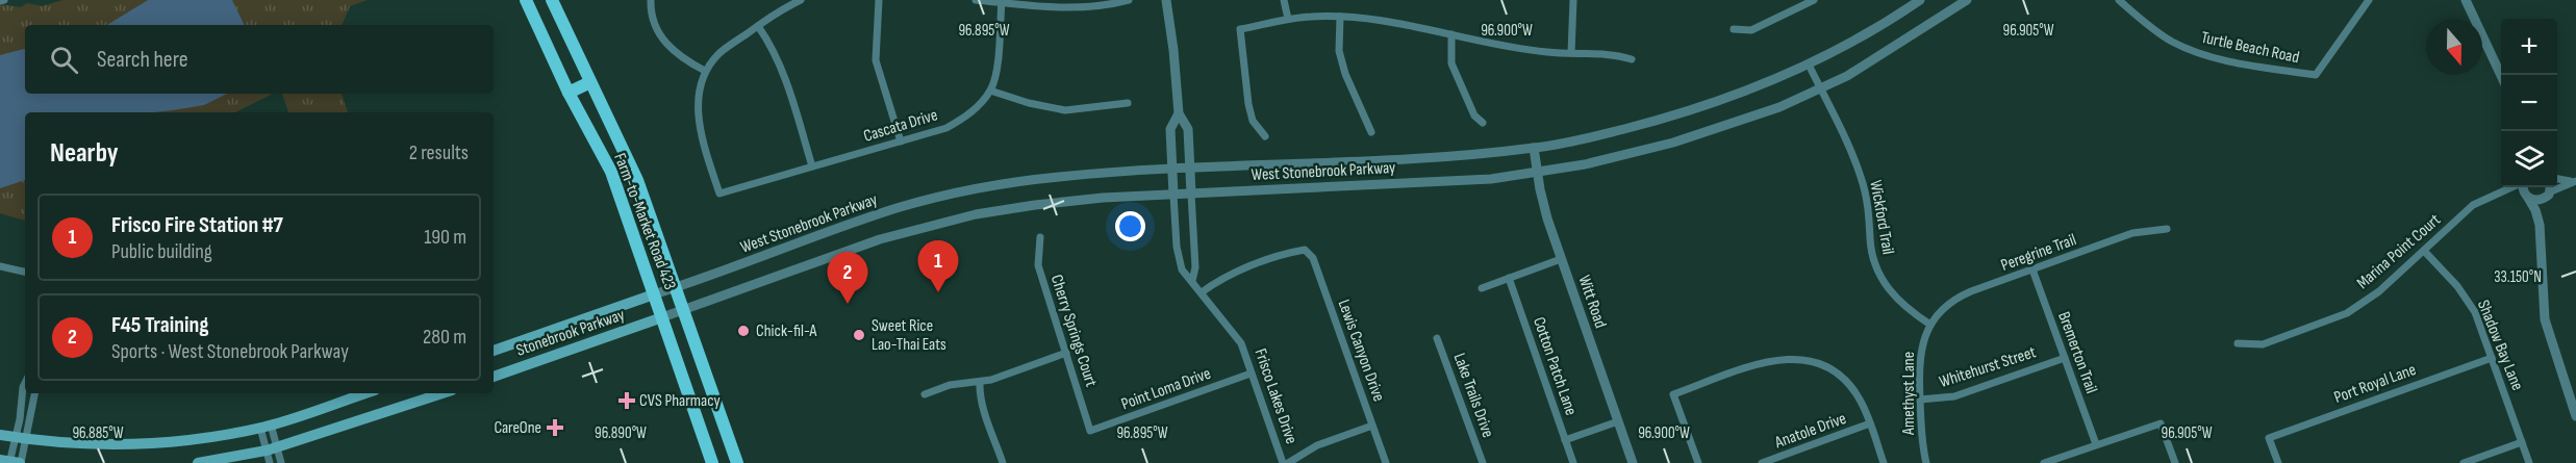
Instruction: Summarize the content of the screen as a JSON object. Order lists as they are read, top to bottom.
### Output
{
  "streets": {
    "main road": ["Farm-to-Market Road 423", "Stonebrook Parkway"],
    "street": [
      "Turtle Beach Road",
      "Cascata Drive",
      "West Stonebrook Parkway",
      "Wickford Trail",
      "Marina Point Court",
      "Peregrine Trail",
      "Witt Road",
      "Cherry Springs Court",
      "Shadow Bay Lane",
      "Lewis Canyon Drive",
      "Bremerton Trail",
      "Cotton Patch Lane",
      "Whitehurst Street",
      "Port Royal Lane",
      "Point Loma Drive",
      "Amethyst Lane",
      "Lake Trails Drive",
      "Frisco Lakes Drive",
      "Anatole Drive"
    ]
  },
  "crossings": [
    ["West Stonebrook Parkway", "Wickford Trail"],
    ["West Stonebrook Parkway", "Farm-to-Market Road 423"],
    ["West Stonebrook Parkway", "Witt Road"],
    ["West Stonebrook Parkway", "Stonebrook Parkway"],
    ["West Stonebrook Parkway", "Frisco Lakes Drive"],
    ["Wickford Trail", "Peregrine Trail"],
    ["Wickford Trail", "Amethyst Lane"],
    ["Farm-to-Market Road 423", "Stonebrook Parkway"],
    ["Marina Point Court", "Shadow Bay Lane"],
    ["Peregrine Trail", "Bremerton Trail"],
    ["Peregrine Trail", "Amethyst Lane"],
    ["Cherry Springs Court", "Point Loma Drive"],
    ["Shadow Bay Lane", "Port Royal Lane"],
    ["Lewis Canyon Drive", "Frisco Lakes Drive"],
    ["Bremerton Trail", "Whitehurst Street"],
    ["Whitehurst Street", "Amethyst Lane"],
    ["Point Loma Drive", "Frisco Lakes Drive"]
  ],
  "places": {
    "other": ["Chick-fil-A", "Sweet Rice Lao-Thai Eats"],
    "health": ["CVS Pharmacy", "CareOne"]
  },
  "north": "bottom",
  "page": {
    "map_buttons": ["+", "−"],
    "search": "Search here",
    "heading": ["Nearby", "2 results"],
    "list": [
      {
        "mark": "1",
        "name": "Frisco Fire Station #7",
        "note": "Public building",
        "value": "190 m"
      },
      {
        "mark": "2",
        "name": "F45 Training",
        "note": "Sports · West Stonebrook Parkway",
        "value": "280 m"
      }
    ],
    "pins": ["1", "2"]
  },
  "coordinates": [
    "96.895°W",
    "96.900°W",
    "96.905°W",
    "33.150°N",
    "96.885°W",
    "96.890°W"
  ]
}
